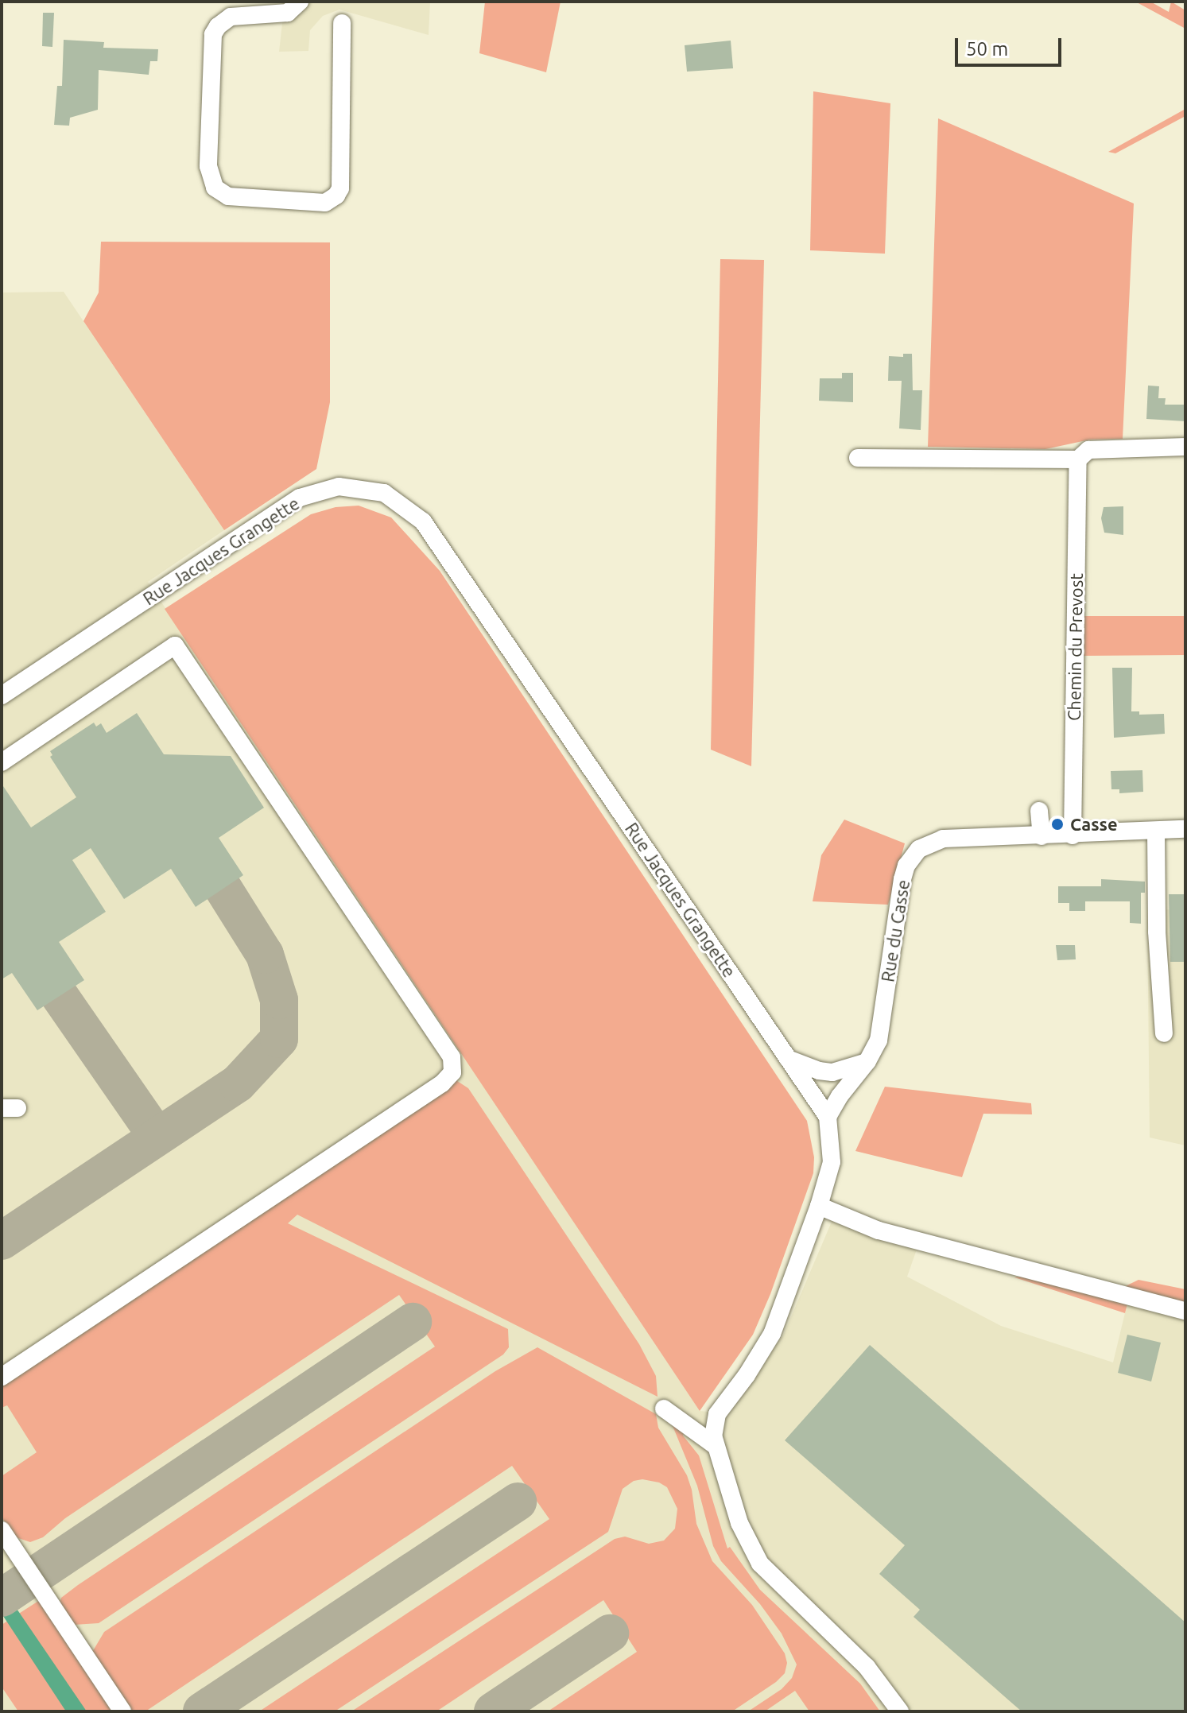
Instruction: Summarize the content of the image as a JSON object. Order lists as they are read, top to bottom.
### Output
{
  "streets": {
    "street": ["Rue Jacques Grangette", "Chemin du Prevost", "Rue du Casse"]
  },
  "crossings": [
    ["Rue Jacques Grangette", "Rue du Casse"],
    ["Chemin du Prevost", "Rue du Casse"]
  ],
  "places": ["Casse"],
  "scale_bar": "50 m"
}
